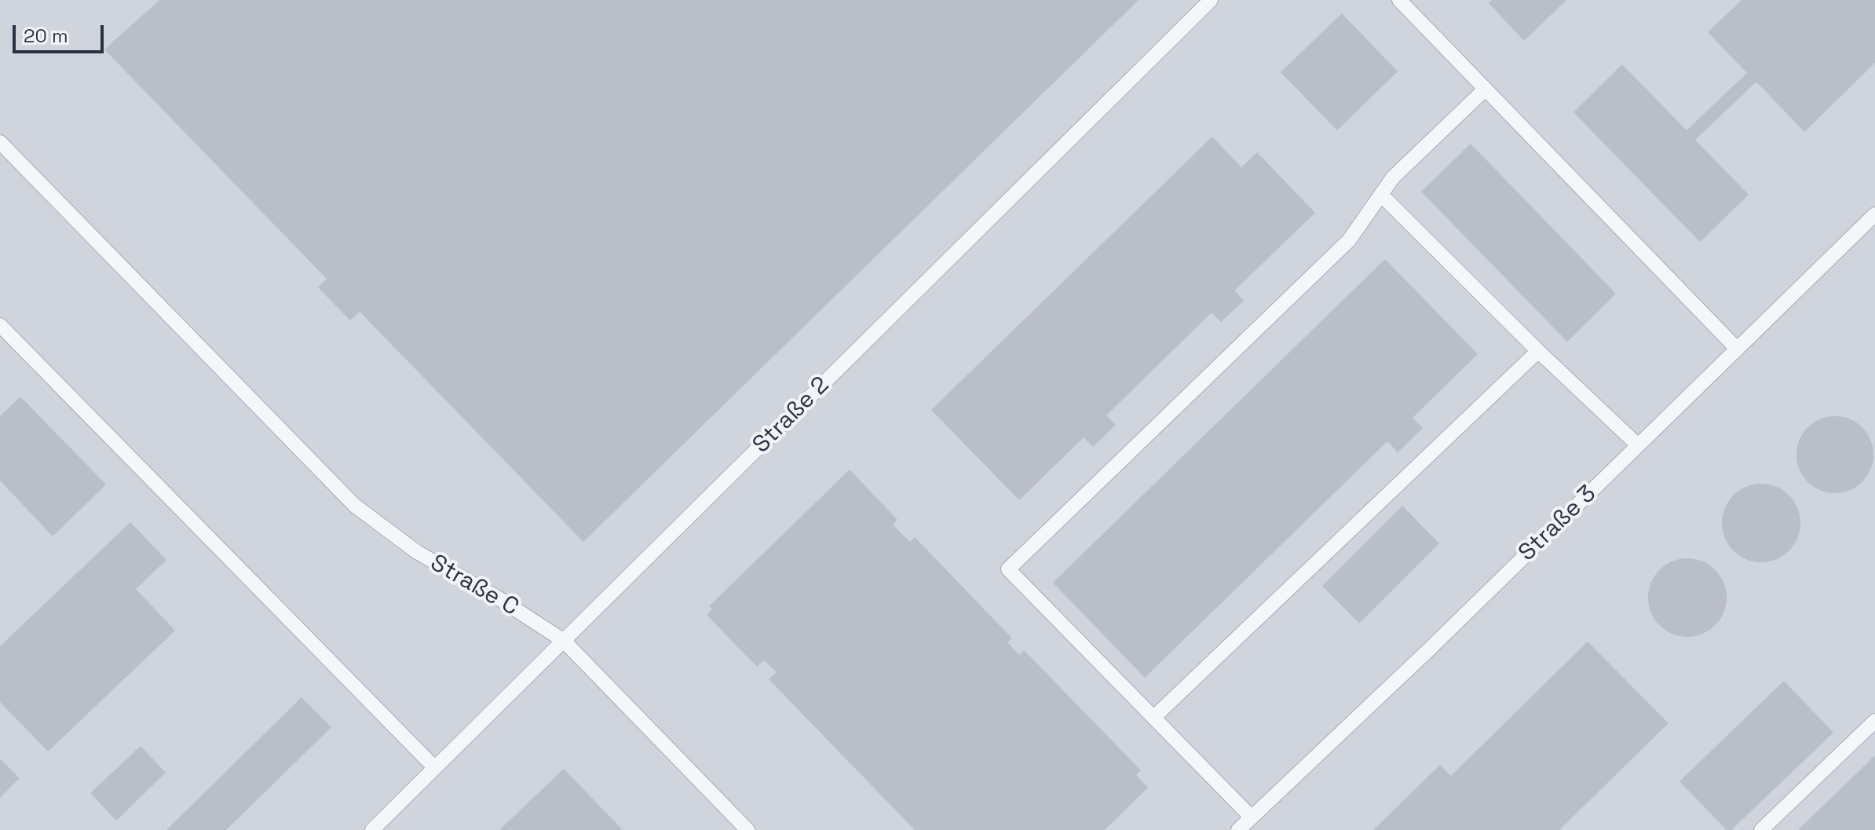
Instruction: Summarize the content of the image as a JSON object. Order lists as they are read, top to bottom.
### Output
{
  "streets": {
    "lane": ["Straße 2", "Straße 3", "Straße C"]
  },
  "crossings": [
    ["Straße 2", "Straße C"]
  ],
  "scale_bar": "20 m"
}
